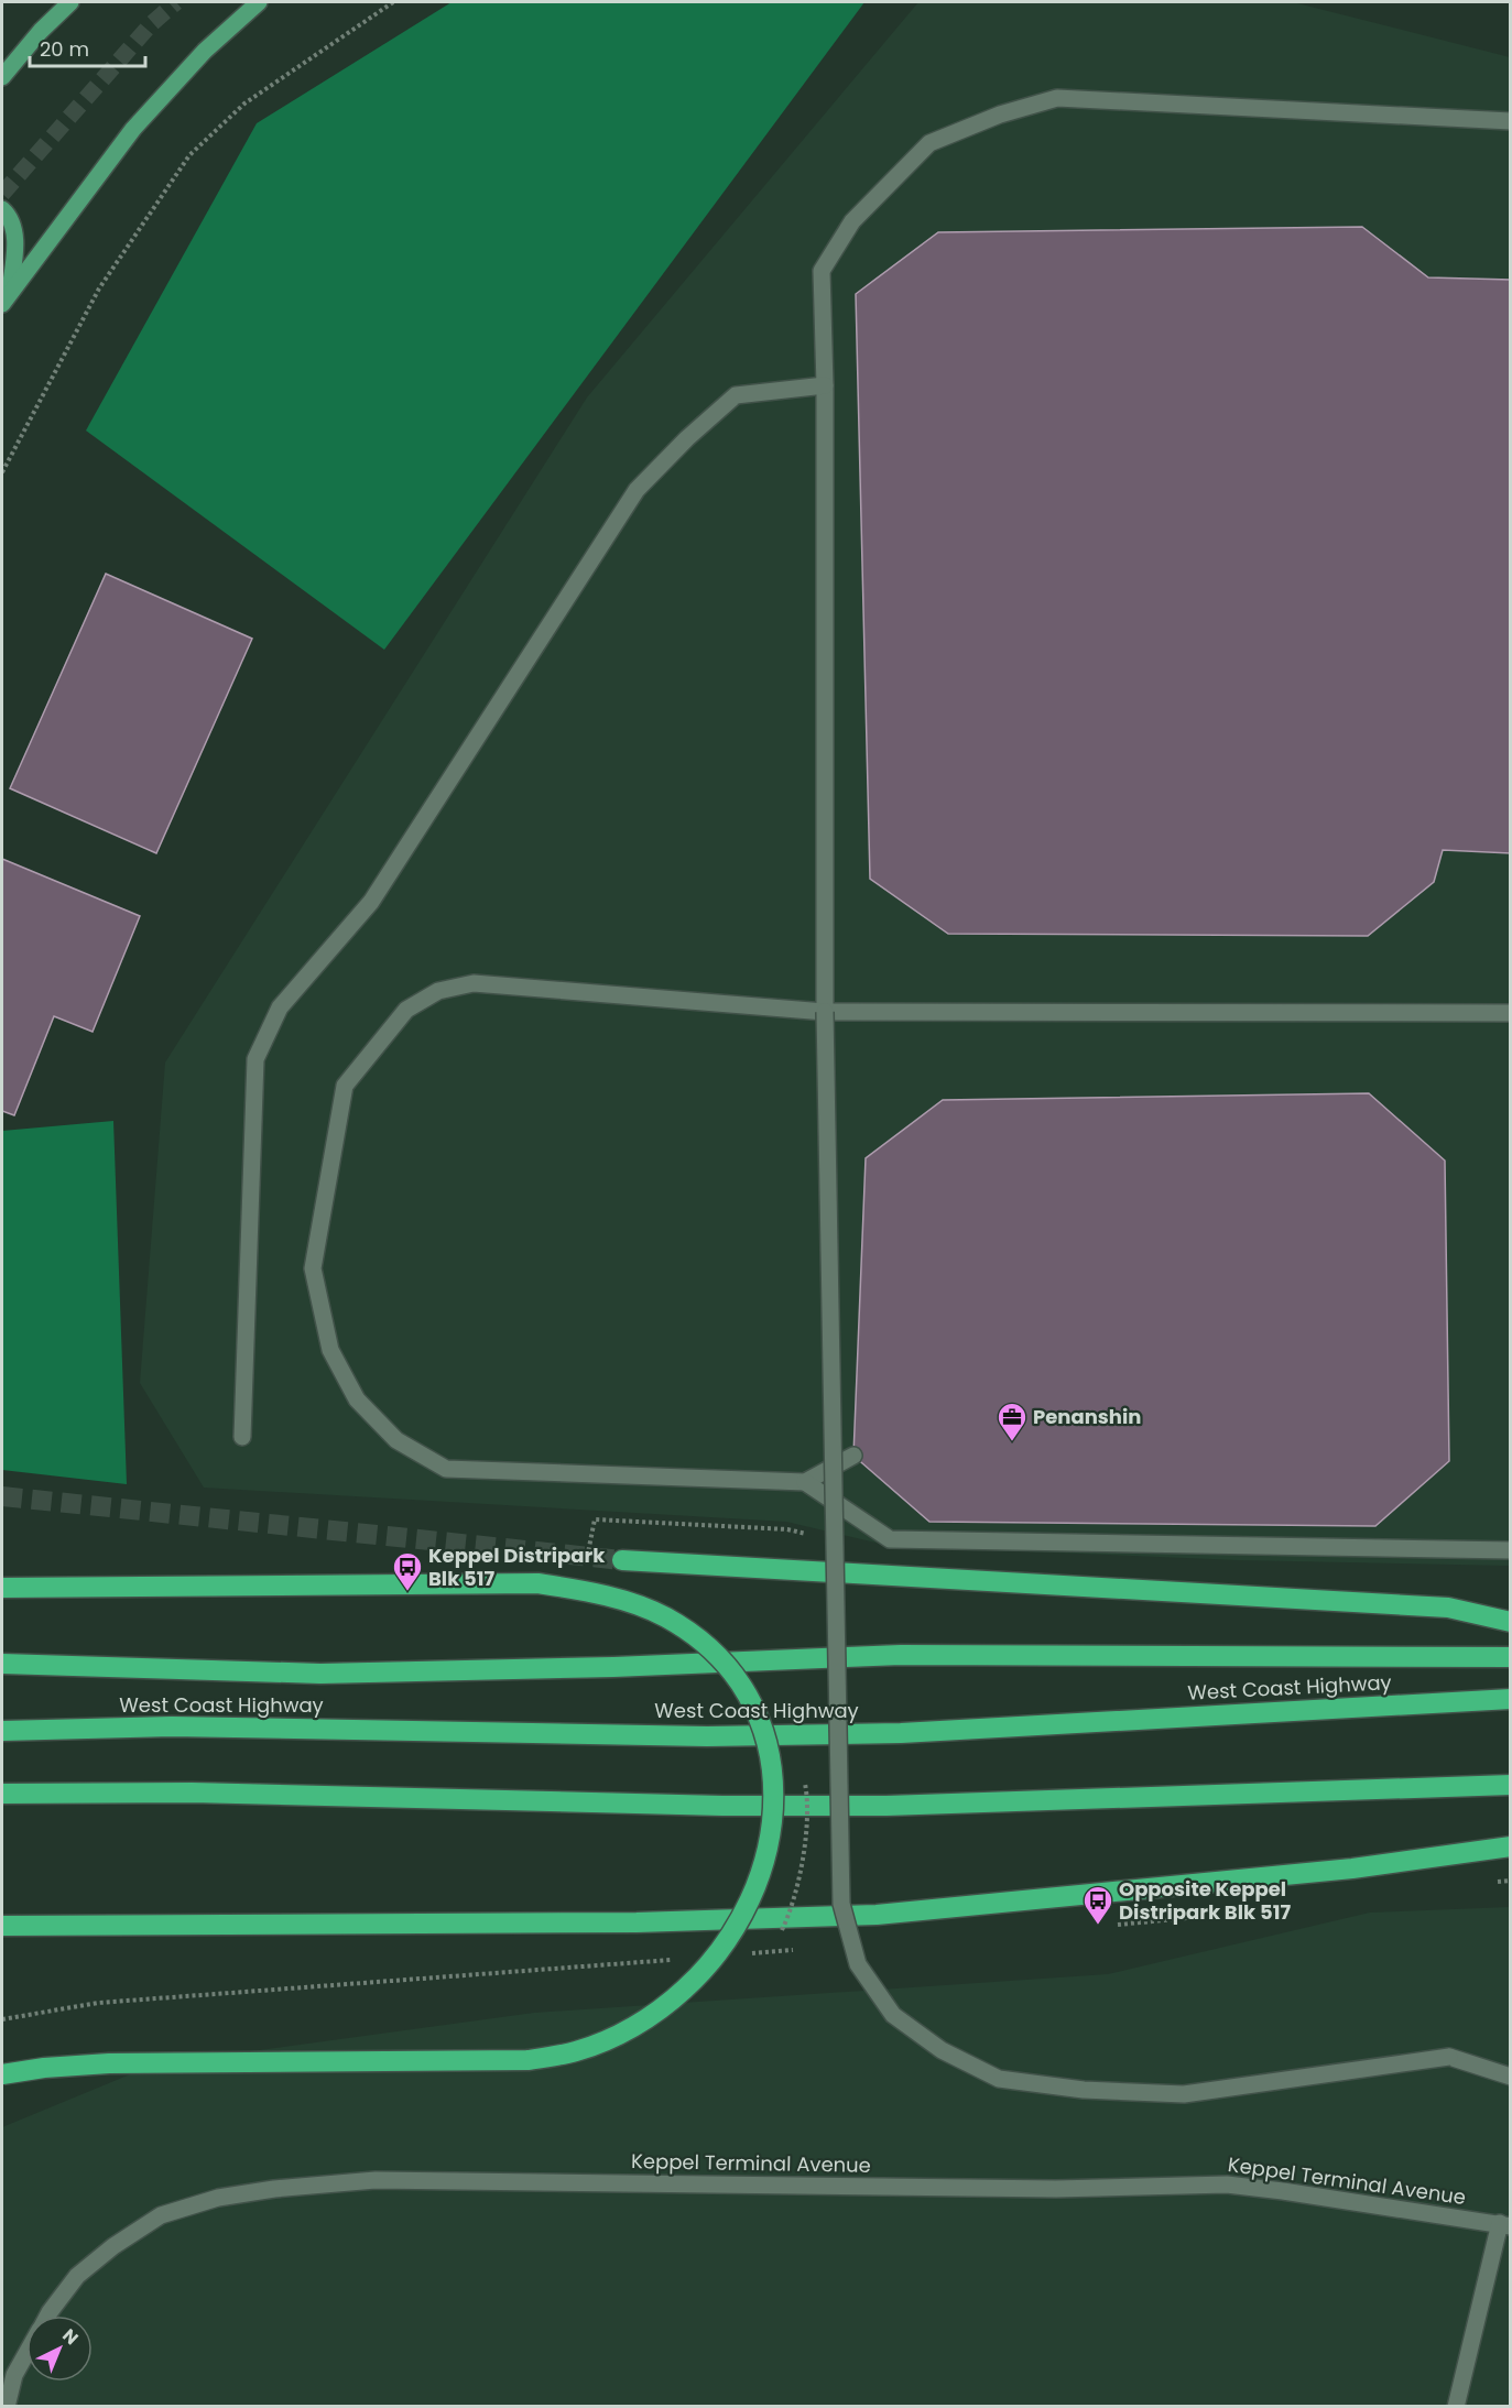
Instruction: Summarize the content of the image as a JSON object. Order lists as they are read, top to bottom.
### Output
{
  "streets": {
    "highway": ["West Coast Highway"],
    "lane": ["Keppel Terminal Avenue"]
  },
  "places": {
    "office": ["Penanshin"],
    "bus stop": ["Keppel Distripark Blk 517", "Opposite Keppel Distripark Blk 517"]
  },
  "scale_bar": "20 m",
  "north": "top right"
}
